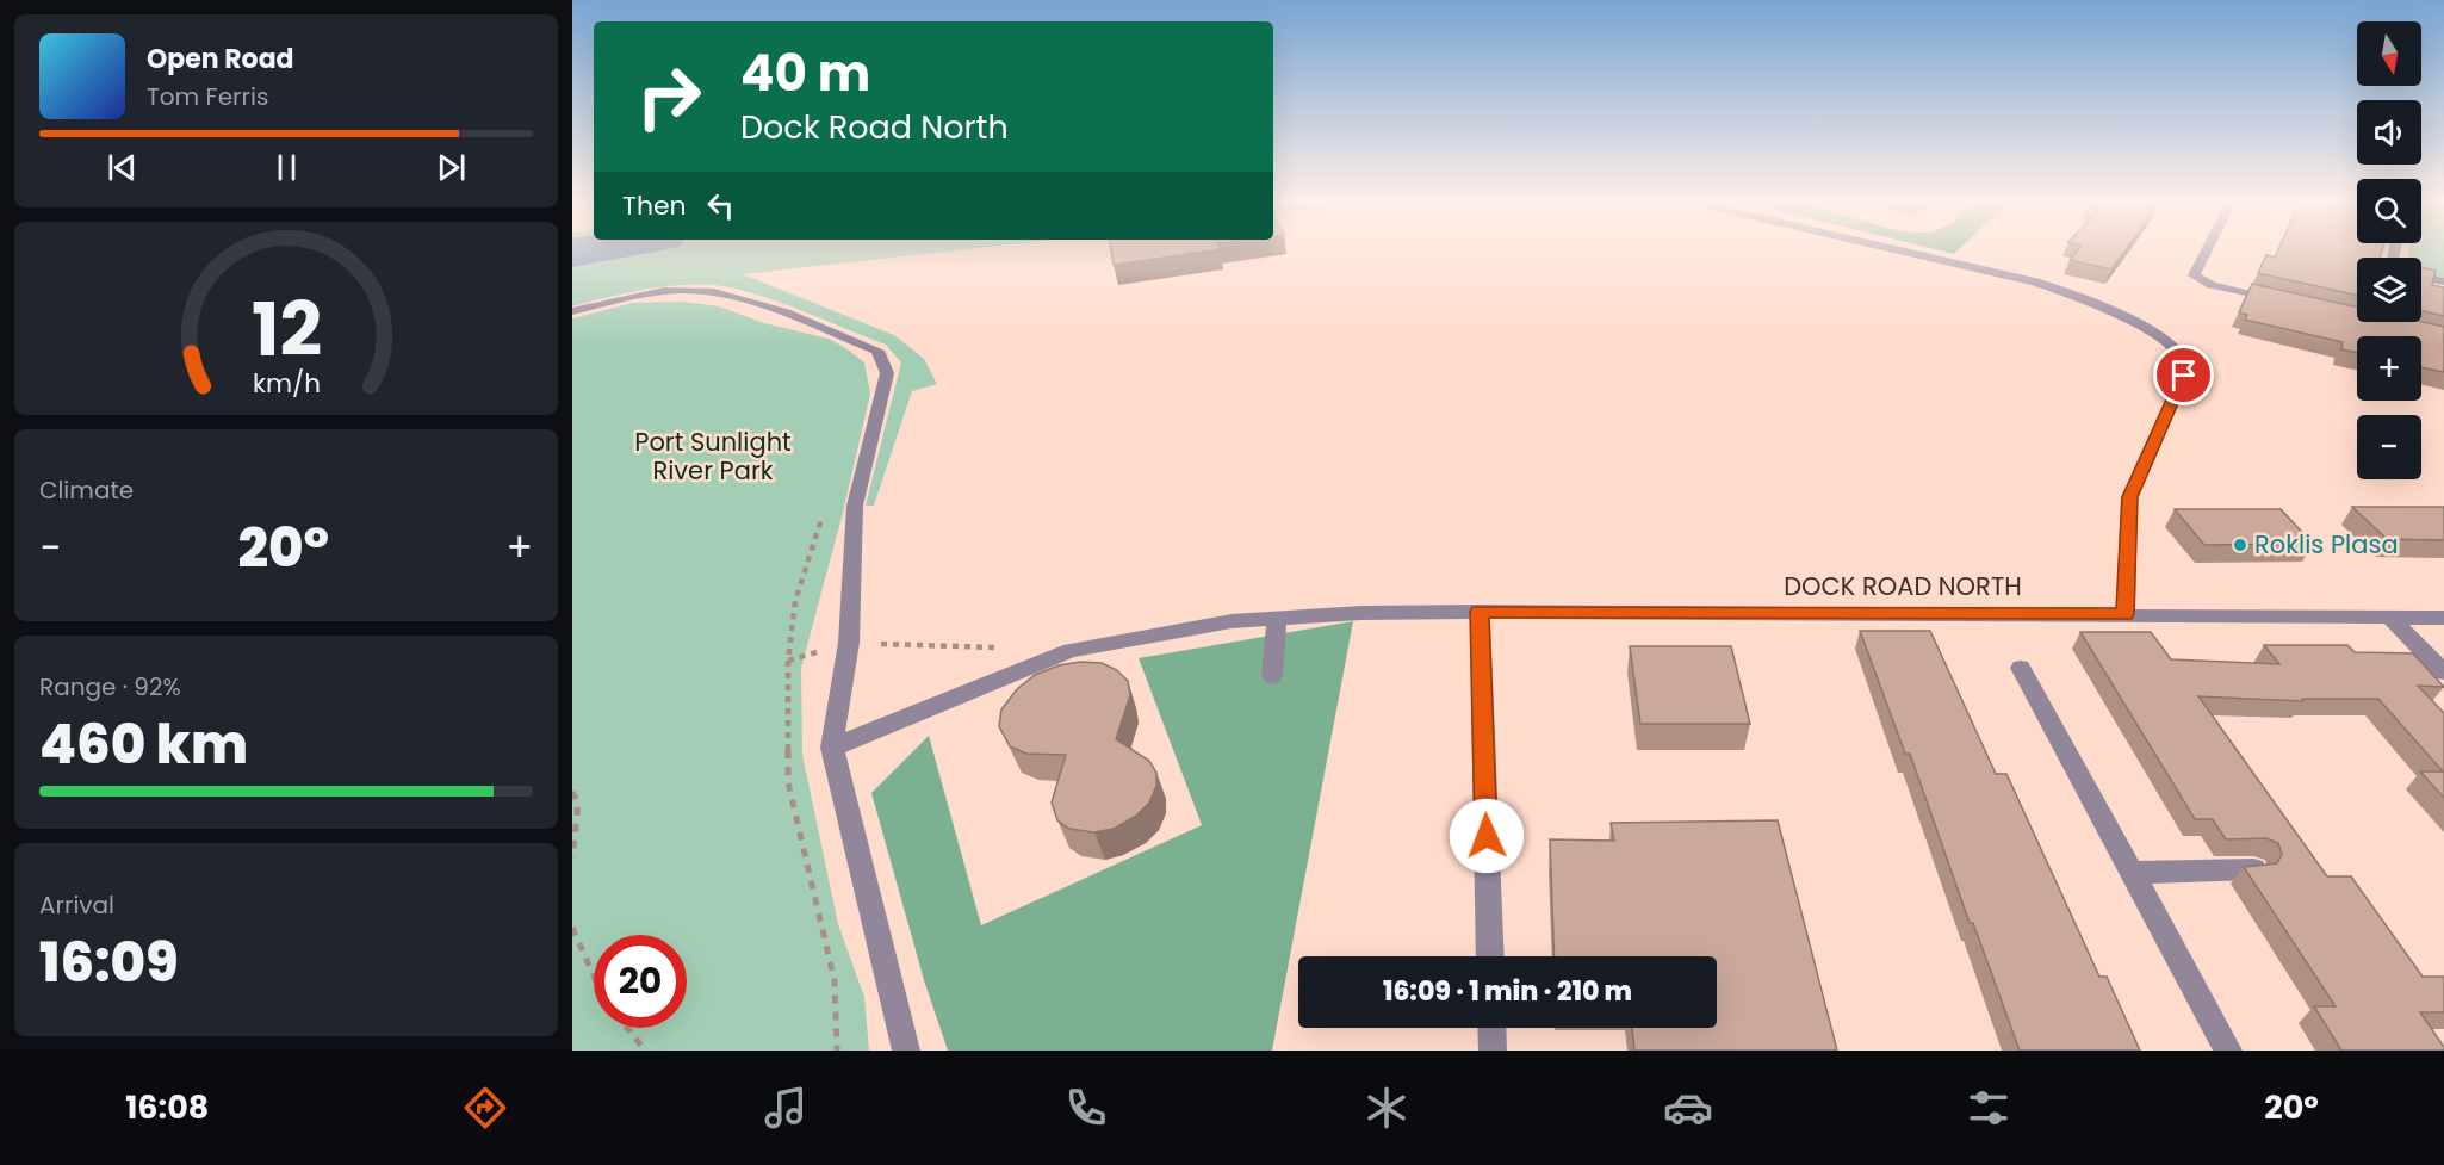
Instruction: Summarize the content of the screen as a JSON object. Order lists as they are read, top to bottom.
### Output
{
  "streets": {
    "street": ["DOCK ROAD NORTH"]
  },
  "parks": ["Port Sunlight River Park"],
  "places": ["Roklis Plasa"],
  "north": "bottom",
  "page": {
    "map_buttons": ["+", "−"],
    "turn": ["40 m", "Dock Road North"],
    "song": ["Open Road", "Tom Ferris"],
    "then": "Then",
    "tile": [
      "Climate",
      ["Range · 92%", "460 km"],
      ["Arrival", "16:09"]
    ],
    "heat": ["−", "20°", "+"],
    "limit": "20",
    "trip": "16:09 · 1 min · 210 m",
    "tabs": ["16:08", "20°"],
    "gauge": ["12", "km/h"]
  }
}
